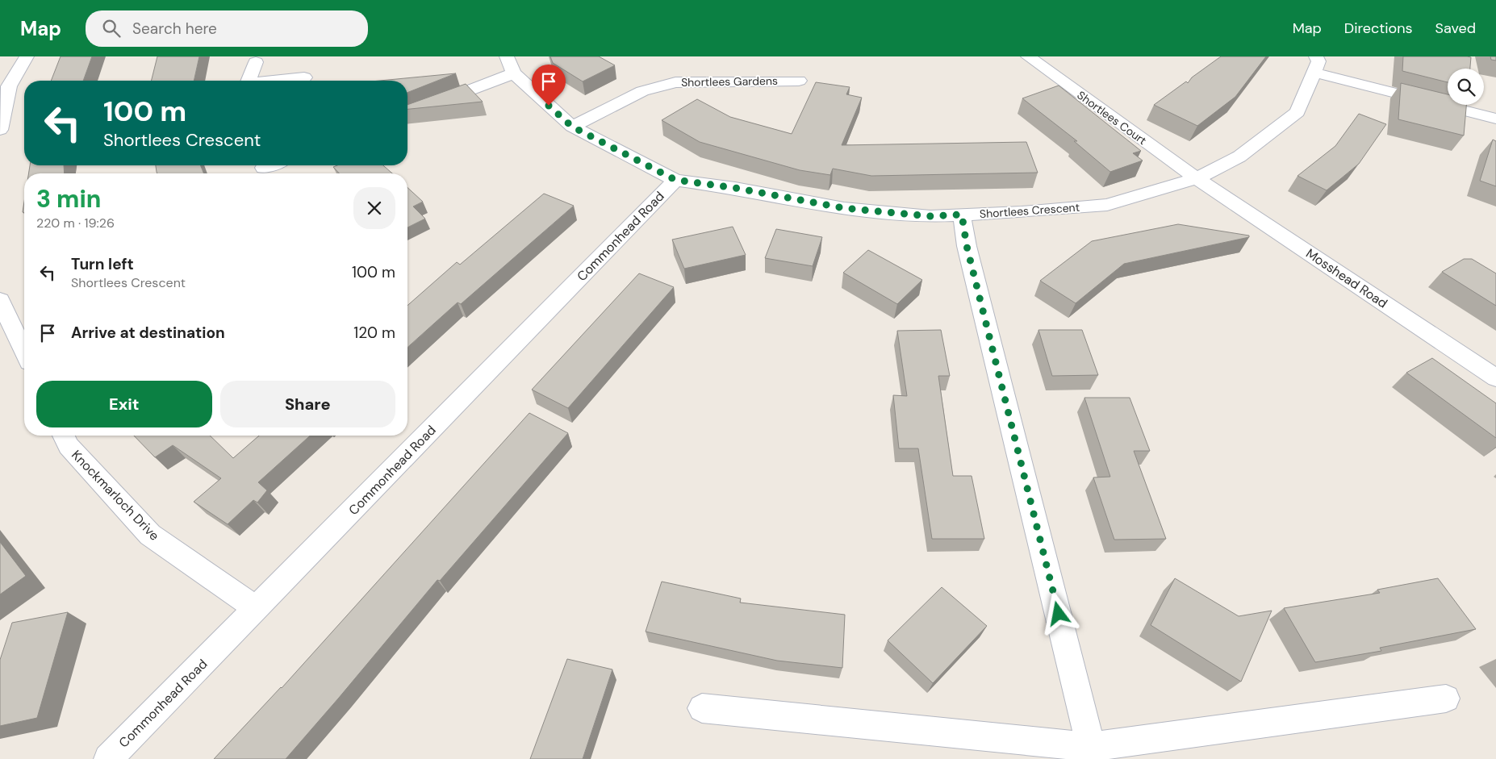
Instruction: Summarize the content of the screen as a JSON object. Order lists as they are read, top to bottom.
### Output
{
  "streets": {
    "street": [
      "Shortlees Gardens",
      "Shortlees Court",
      "Shortlees Crescent",
      "Commonhead Road",
      "Mosshead Road",
      "Knockmarloch Drive"
    ]
  },
  "crossings": [
    ["Shortlees Gardens", "Shortlees Crescent"],
    ["Shortlees Court", "Shortlees Crescent"],
    ["Shortlees Court", "Mosshead Road"],
    ["Shortlees Crescent", "Commonhead Road"],
    ["Shortlees Crescent", "Mosshead Road"],
    ["Commonhead Road", "Knockmarloch Drive"]
  ],
  "page": {
    "header": "Map",
    "search": "Search here",
    "nav": ["Map", "Directions", "Saved"],
    "turn": ["100 m", "Shortlees Crescent"],
    "heading": ["3 min", "220 m · 19:26"],
    "list": [
      {
        "name": "Turn left",
        "note": "Shortlees Crescent",
        "value": "100 m"
      },
      {
        "name": "Arrive at destination",
        "value": "120 m"
      }
    ],
    "buttons": ["Exit", "Share"]
  }
}
